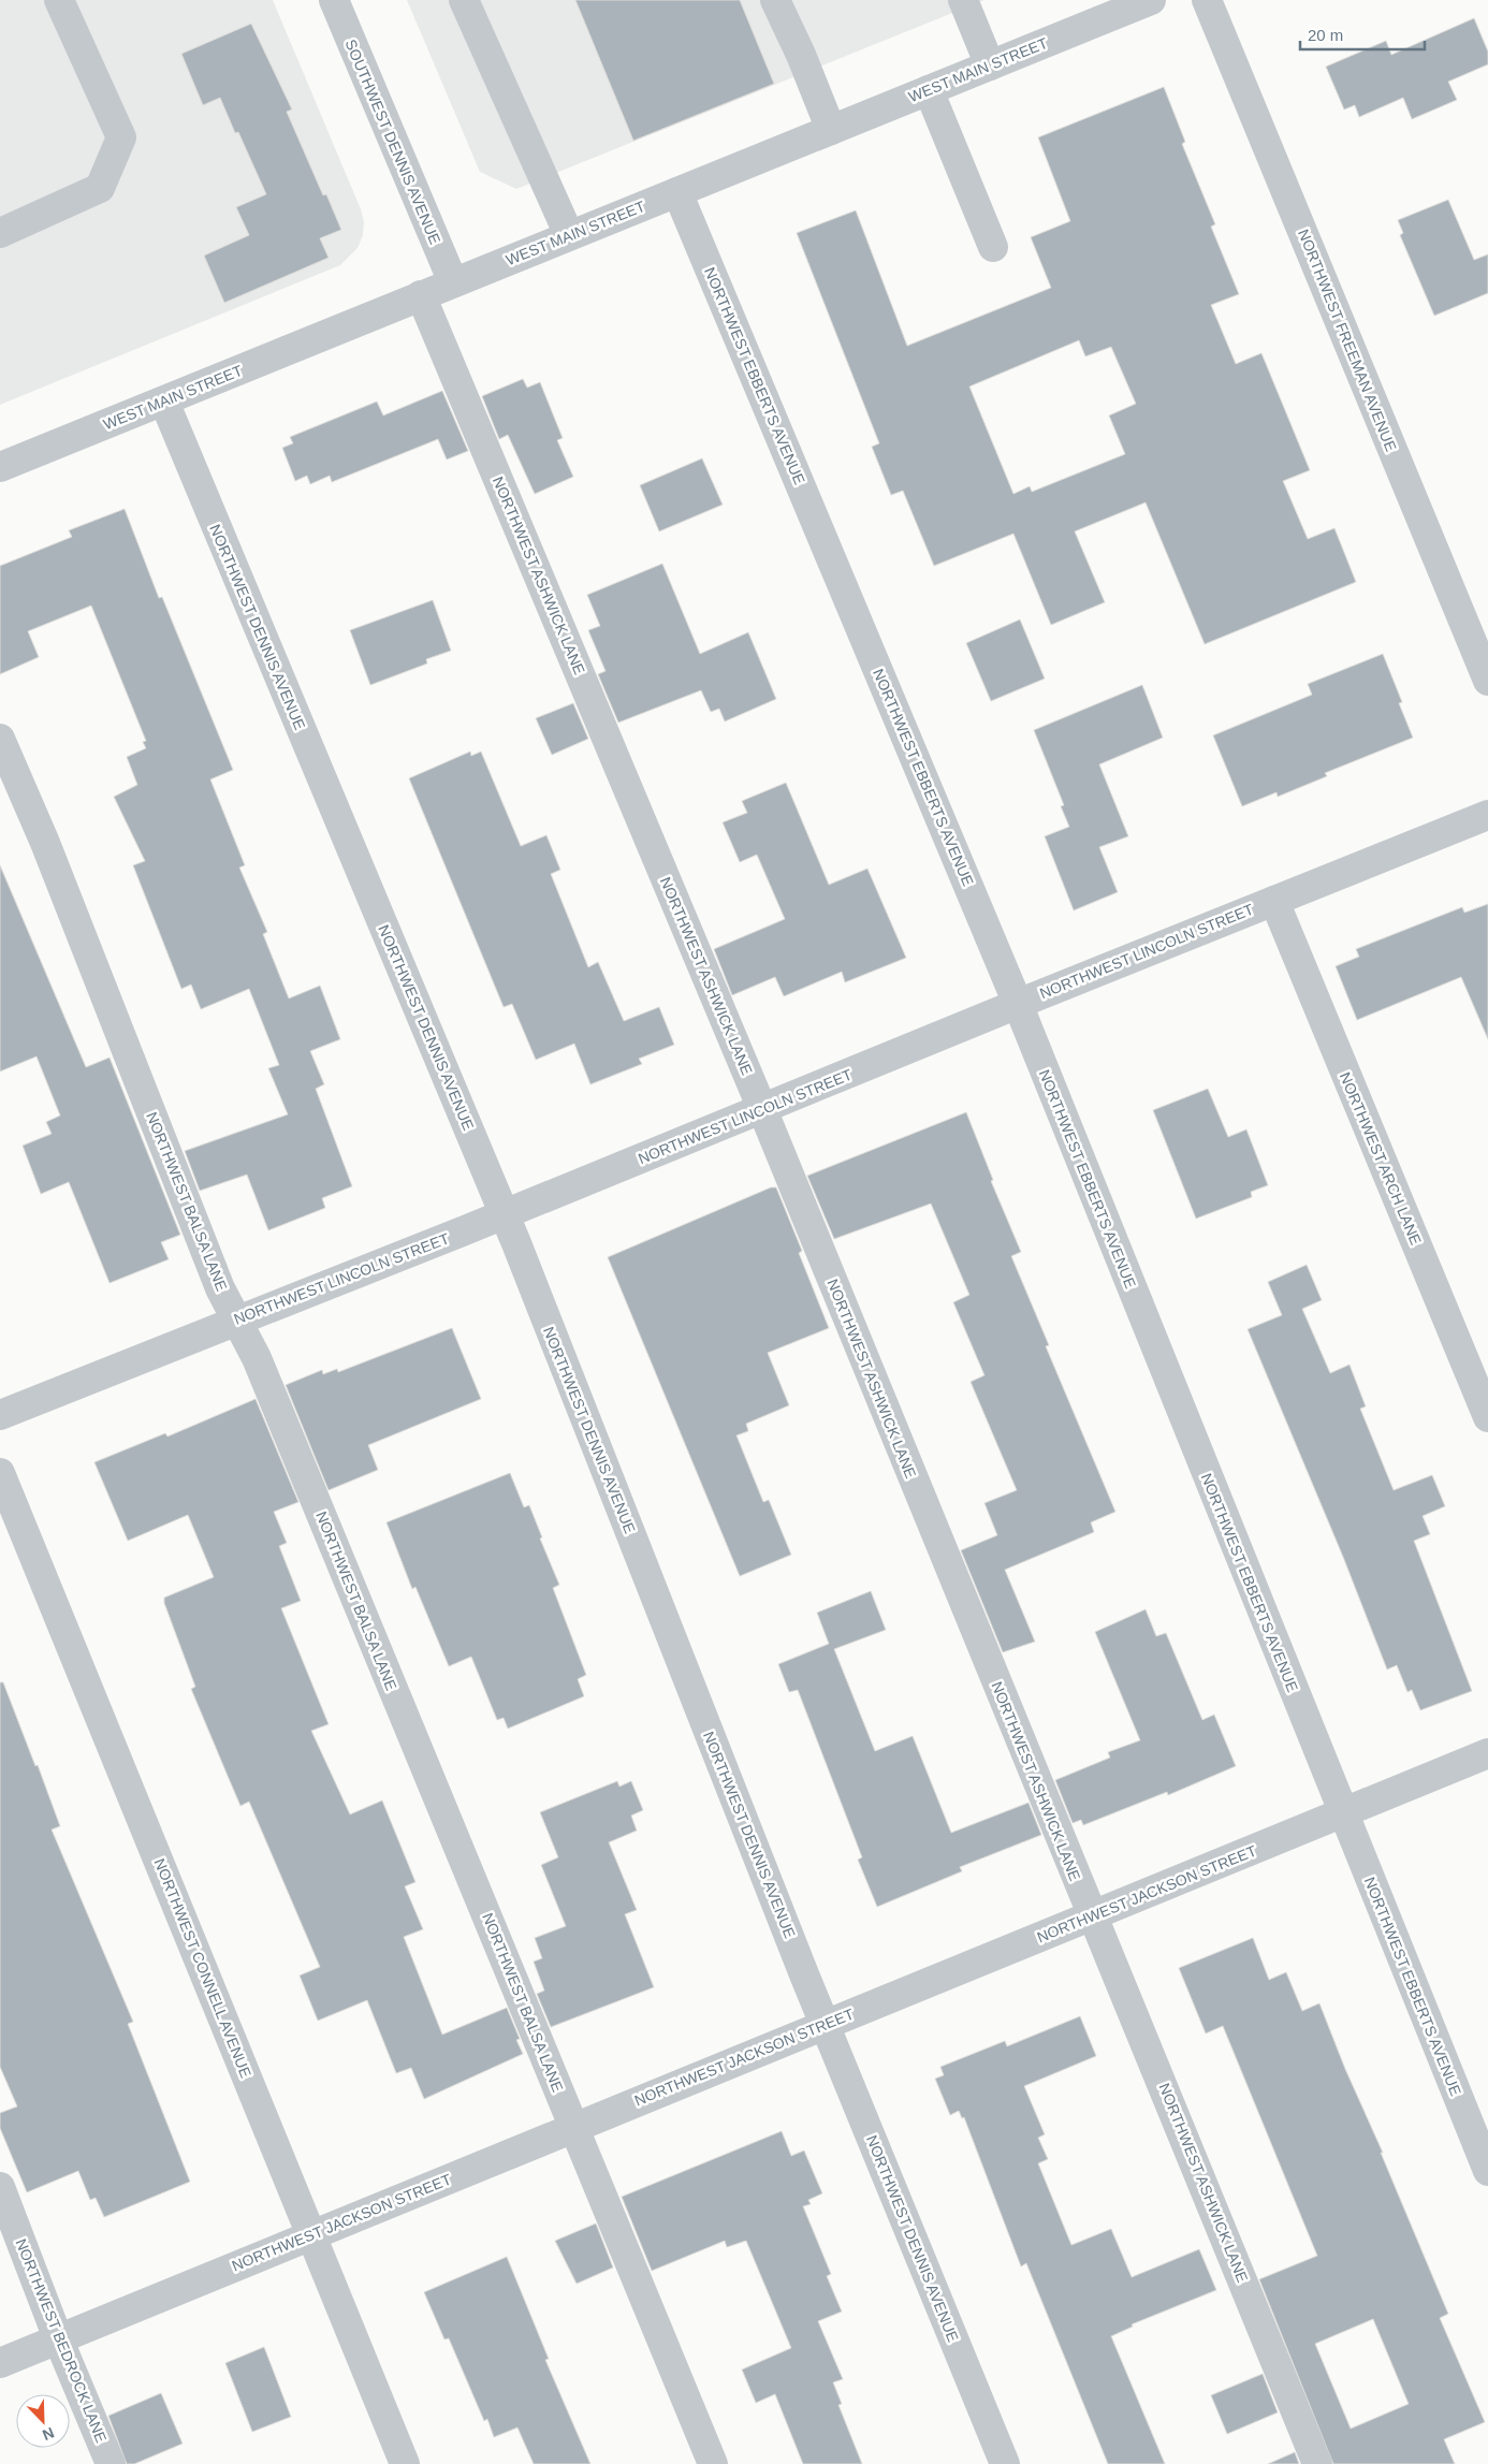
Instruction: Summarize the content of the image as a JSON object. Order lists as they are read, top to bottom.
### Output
{
  "streets": {
    "street": [
      "WEST MAIN STREET",
      "SOUTHWEST DENNIS AVENUE",
      "NORTHWEST FREEMAN AVENUE",
      "NORTHWEST EBBERTS AVENUE",
      "NORTHWEST ASHWICK LANE",
      "NORTHWEST DENNIS AVENUE",
      "NORTHWEST LINCOLN STREET",
      "NORTHWEST ARCH LANE",
      "NORTHWEST BALSA LANE",
      "NORTHWEST JACKSON STREET",
      "NORTHWEST CONNELL AVENUE",
      "NORTHWEST BEDROCK LANE"
    ]
  },
  "crossings": [
    ["WEST MAIN STREET", "SOUTHWEST DENNIS AVENUE"],
    ["WEST MAIN STREET", "NORTHWEST EBBERTS AVENUE"],
    ["WEST MAIN STREET", "NORTHWEST ASHWICK LANE"],
    ["WEST MAIN STREET", "NORTHWEST DENNIS AVENUE"],
    ["NORTHWEST EBBERTS AVENUE", "NORTHWEST LINCOLN STREET"],
    ["NORTHWEST EBBERTS AVENUE", "NORTHWEST JACKSON STREET"],
    ["NORTHWEST ASHWICK LANE", "NORTHWEST LINCOLN STREET"],
    ["NORTHWEST ASHWICK LANE", "NORTHWEST JACKSON STREET"],
    ["NORTHWEST DENNIS AVENUE", "NORTHWEST LINCOLN STREET"],
    ["NORTHWEST DENNIS AVENUE", "NORTHWEST JACKSON STREET"],
    ["NORTHWEST LINCOLN STREET", "NORTHWEST ARCH LANE"],
    ["NORTHWEST LINCOLN STREET", "NORTHWEST BALSA LANE"],
    ["NORTHWEST BALSA LANE", "NORTHWEST JACKSON STREET"],
    ["NORTHWEST JACKSON STREET", "NORTHWEST CONNELL AVENUE"],
    ["NORTHWEST JACKSON STREET", "NORTHWEST BEDROCK LANE"]
  ],
  "scale_bar": "20 m",
  "north": "bottom right"
}
